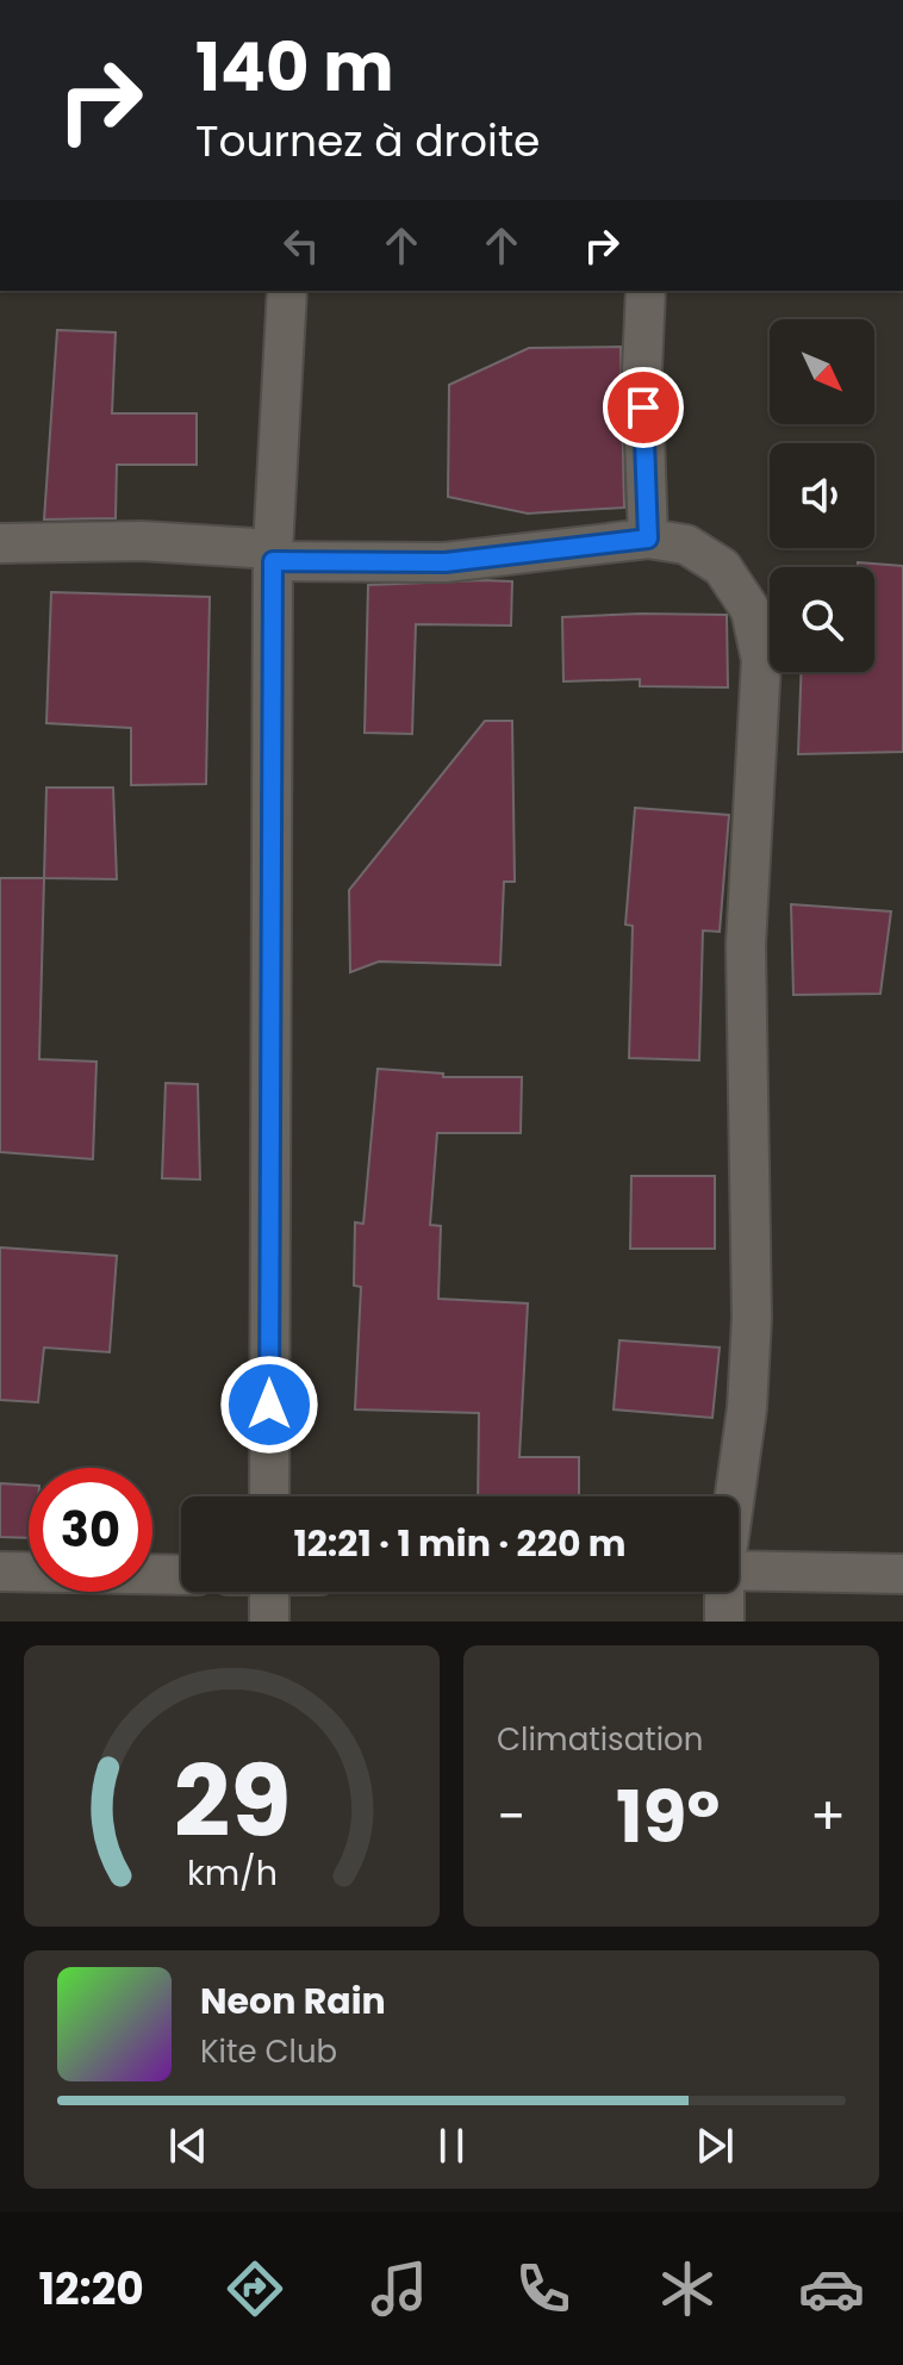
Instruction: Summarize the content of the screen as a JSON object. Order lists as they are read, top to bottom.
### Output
{
  "north": "bottom right",
  "page": {
    "turn": ["140 m", "Tournez à droite"],
    "limit": "30",
    "trip": "12:21 · 1 min · 220 m",
    "tile": "Climatisation",
    "heat": ["−", "19°", "+"],
    "song": ["Neon Rain", "Kite Club"],
    "tabs": "12:20",
    "gauge": ["29", "km/h"]
  }
}
